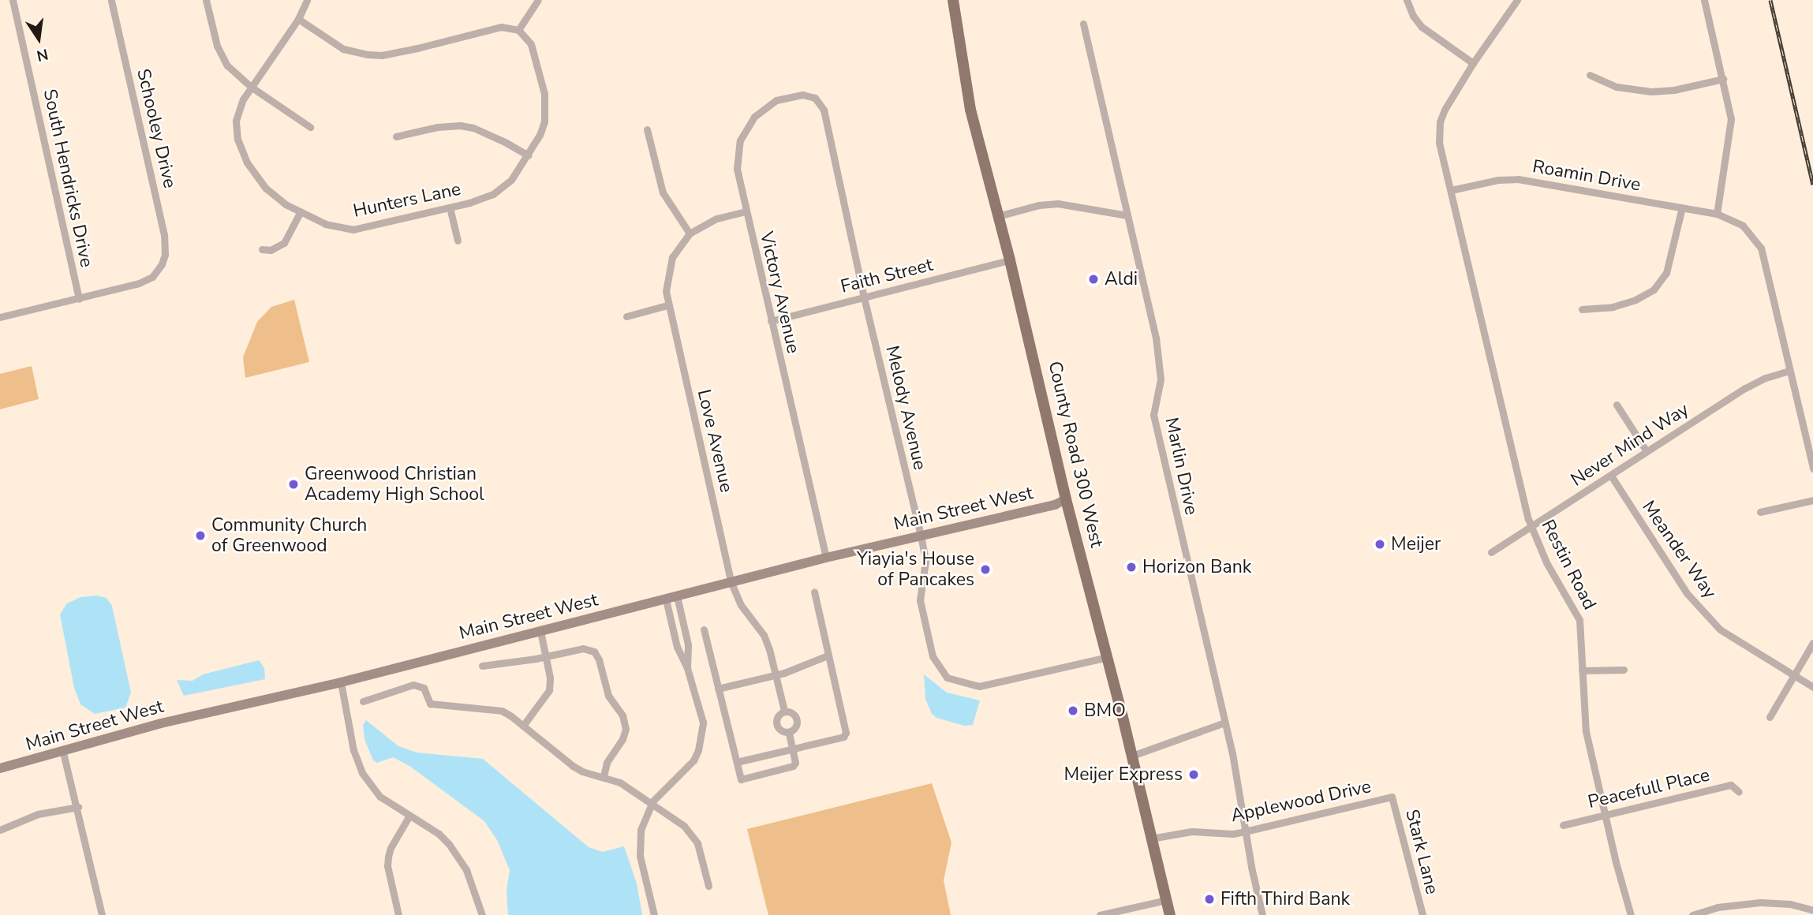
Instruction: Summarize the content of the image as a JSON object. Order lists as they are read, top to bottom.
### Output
{
  "streets": {
    "main road": ["County Road 300 West", "Main Street West"],
    "street": [
      "Schooley Drive",
      "Roamin Drive",
      "South Hendricks Drive",
      "Hunters Lane",
      "Faith Street",
      "Victory Avenue",
      "Melody Avenue",
      "Love Avenue",
      "Never Mind Way",
      "Marlin Drive",
      "Meander Way",
      "Restin Road",
      "Peacefull Place",
      "Applewood Drive",
      "Stark Lane"
    ]
  },
  "crossings": [
    ["Schooley Drive", "South Hendricks Drive"],
    ["Roamin Drive", "Never Mind Way"],
    ["Roamin Drive", "Restin Road"],
    ["Faith Street", "Victory Avenue"],
    ["Faith Street", "Melody Avenue"],
    ["Faith Street", "County Road 300 West"],
    ["Victory Avenue", "Melody Avenue"],
    ["Victory Avenue", "Love Avenue"],
    ["Victory Avenue", "Main Street West"],
    ["Melody Avenue", "County Road 300 West"],
    ["Melody Avenue", "Main Street West"],
    ["Love Avenue", "Main Street West"],
    ["Never Mind Way", "Meander Way"],
    ["Never Mind Way", "Restin Road"],
    ["County Road 300 West", "Main Street West"],
    ["County Road 300 West", "Applewood Drive"],
    ["Marlin Drive", "Applewood Drive"],
    ["Restin Road", "Peacefull Place"],
    ["Applewood Drive", "Stark Lane"]
  ],
  "places": [
    "Aldi",
    "Greenwood Christian Academy High School",
    "Community Church of Greenwood",
    "Meijer",
    "Horizon Bank",
    "Yiayia's House of Pancakes",
    "BMO",
    "Meijer Express",
    "Fifth Third Bank"
  ],
  "north": "bottom"
}
